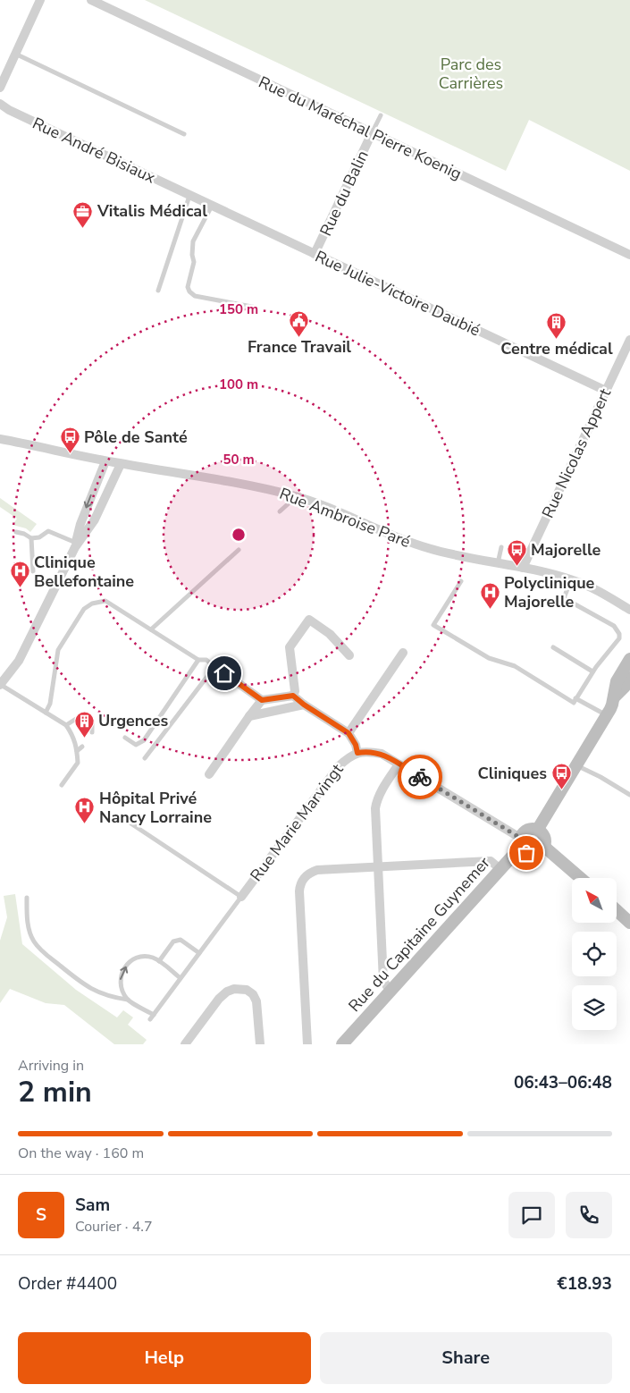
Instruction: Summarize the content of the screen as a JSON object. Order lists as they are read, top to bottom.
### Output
{
  "streets": {
    "street": [
      "Rue du Maréchal Pierre Koenig",
      "Rue André Bisiaux",
      "Rue du Balin",
      "Rue Julie-Victoire Daubié",
      "Rue Nicolas Appert",
      "Rue Ambroise Paré",
      "Rue Marie Marvingt",
      "Rue du Capitaine Guynemer"
    ]
  },
  "crossings": [
    ["Rue du Maréchal Pierre Koenig", "Rue du Balin"],
    ["Rue André Bisiaux", "Rue Julie-Victoire Daubié"],
    ["Rue du Balin", "Rue Julie-Victoire Daubié"],
    ["Rue Julie-Victoire Daubié", "Rue Nicolas Appert"],
    ["Rue Nicolas Appert", "Rue Ambroise Paré"],
    ["Rue Marie Marvingt", "Rue du Capitaine Guynemer"]
  ],
  "parks": ["Parc des Carrières"],
  "places": {
    "office": ["Vitalis Médical"],
    "public building": ["France Travail"],
    "building": ["Centre médical", "Urgences"],
    "bus stop": ["Pôle de Santé", "Majorelle", "Cliniques"],
    "hospital": ["Clinique Bellefontaine", "Polyclinique Majorelle", "Hôpital Privé Nancy Lorraine"]
  },
  "north": "top left",
  "page": {
    "heading": ["2 min", "Arriving in", "06:43–06:48"],
    "panel": [
      "Sam",
      "Courier · 4.7",
      "Order #4400",
      "€18.93"
    ],
    "bar": "On the way · 160 m",
    "round": "S",
    "buttons": ["Help", "Share"]
  },
  "rings": ["150 m", "100 m", "50 m"]
}
